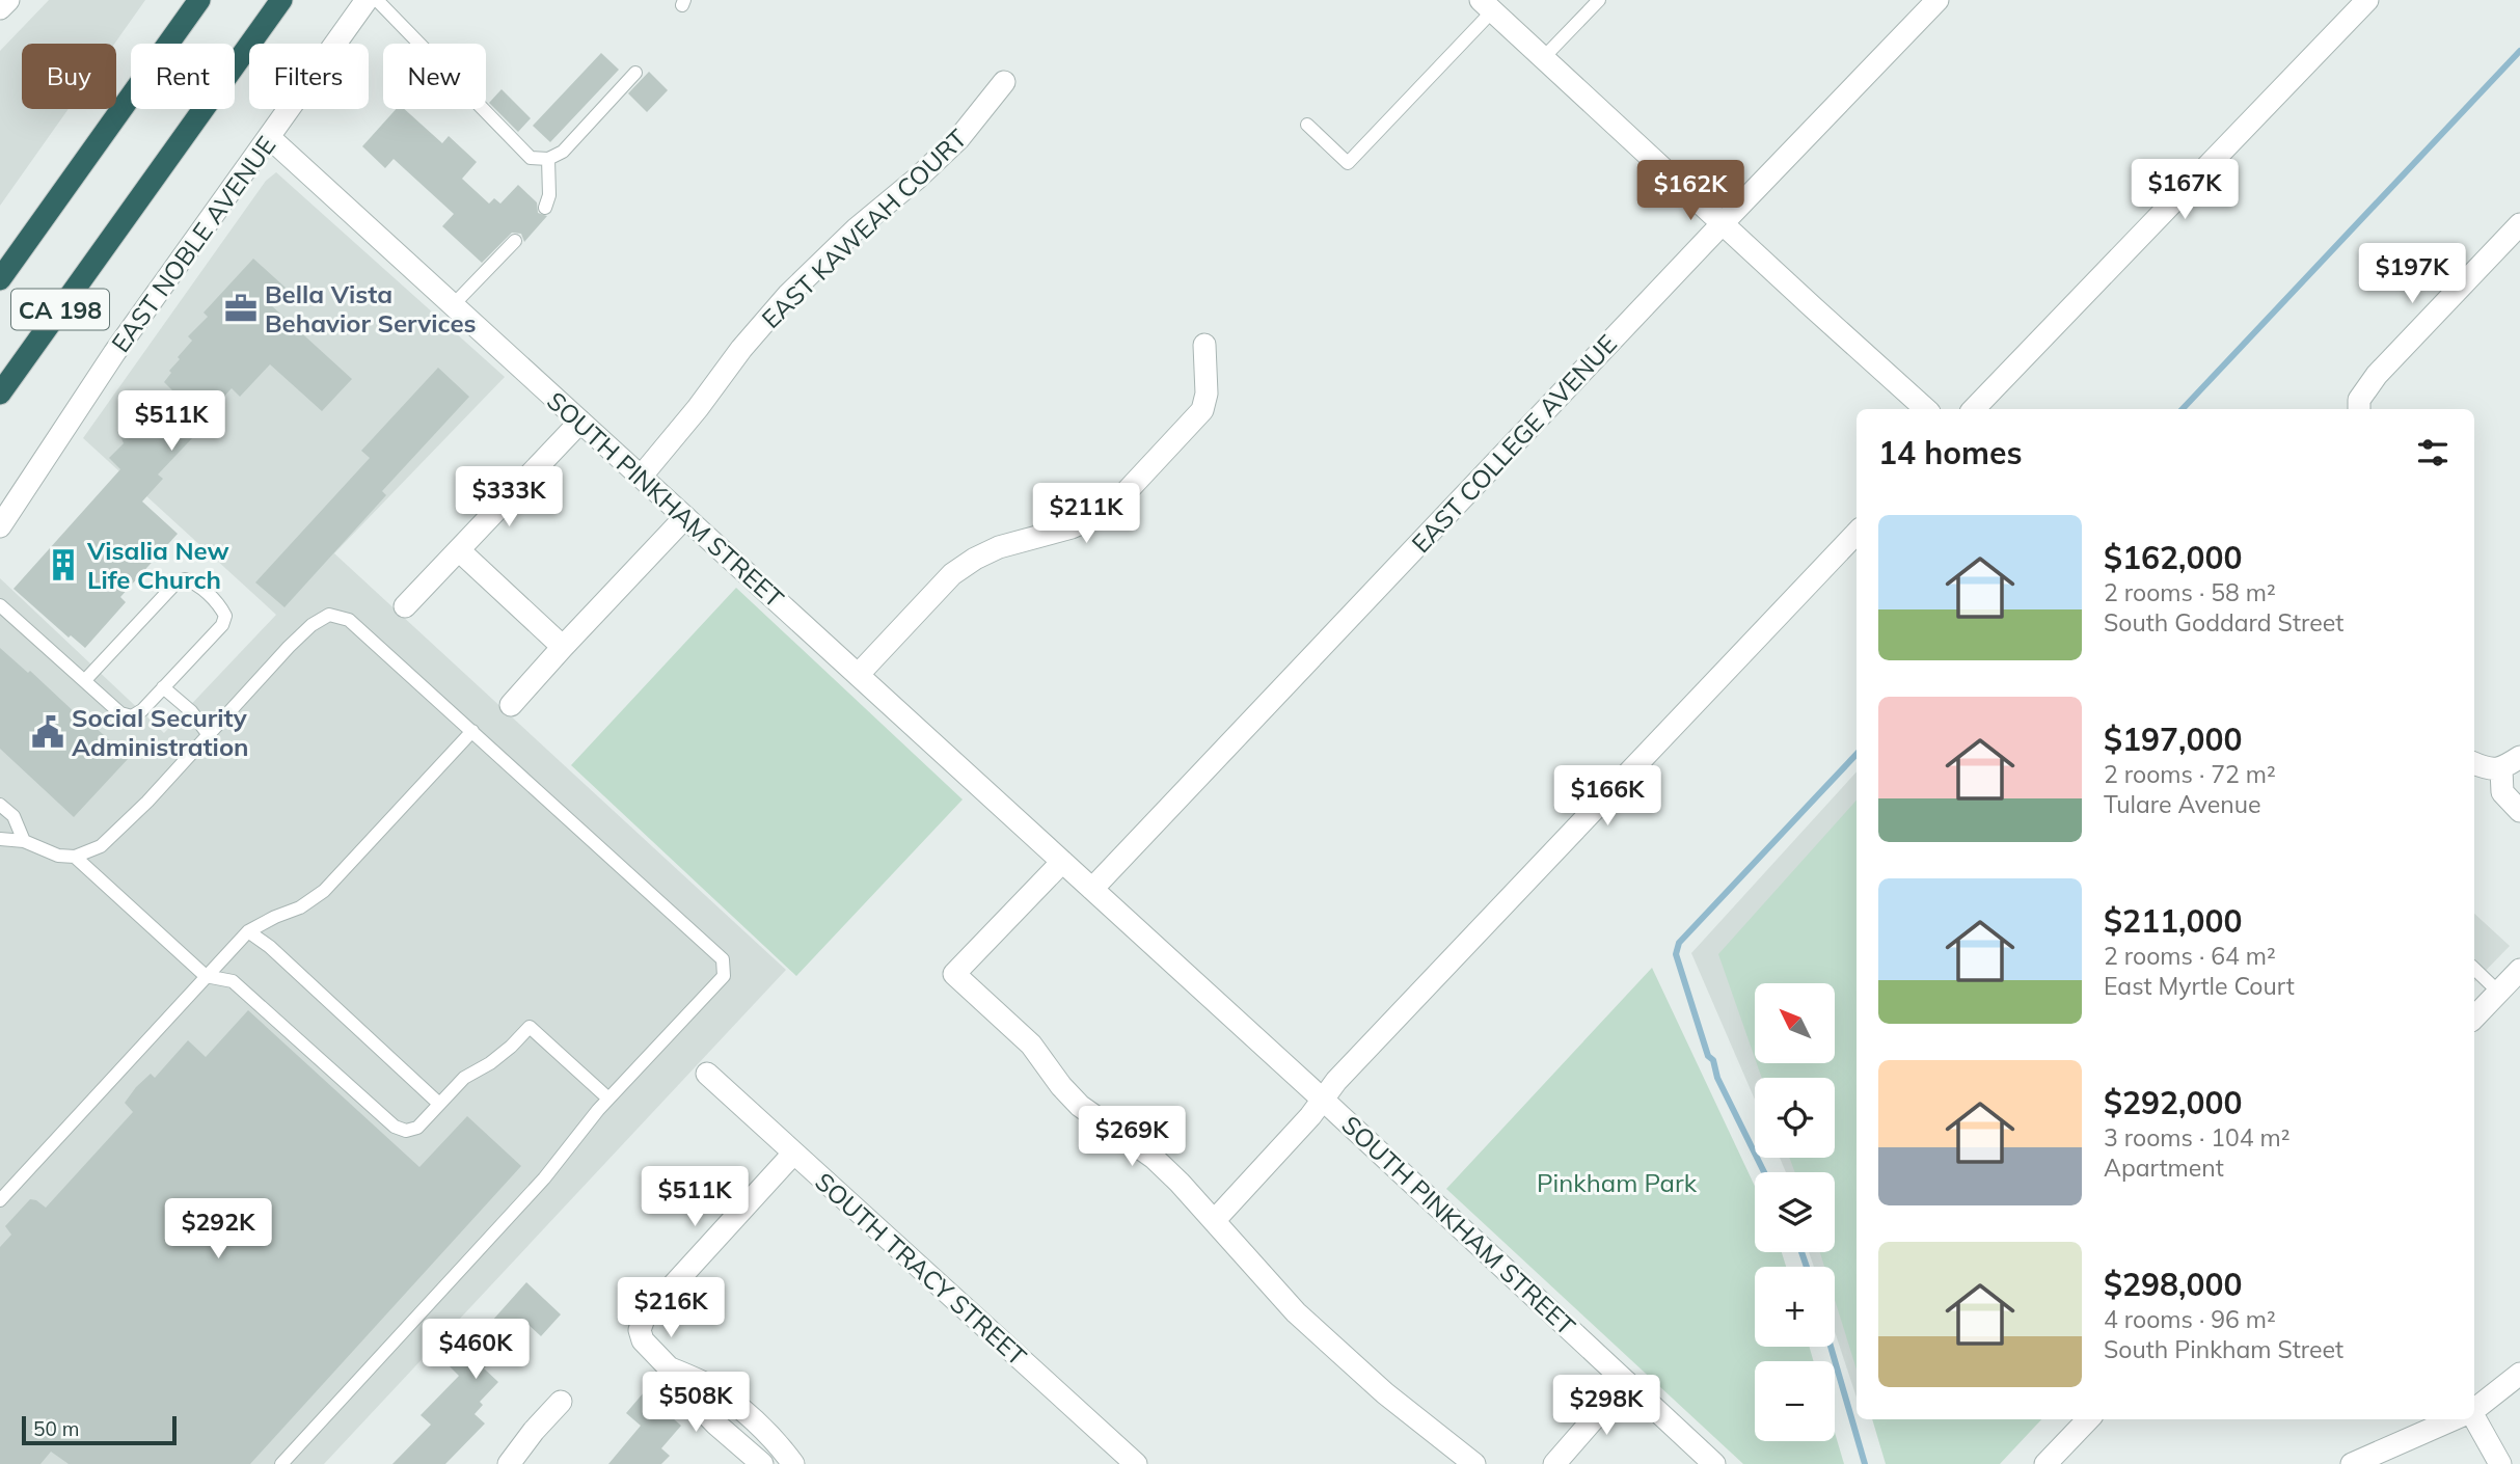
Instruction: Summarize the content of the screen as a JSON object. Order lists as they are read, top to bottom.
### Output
{
  "streets": {
    "highway": ["CA 198"],
    "street": [
      "EAST KAWEAH COURT",
      "EAST NOBLE AVENUE",
      "EAST COLLEGE AVENUE",
      "SOUTH PINKHAM STREET",
      "SOUTH TRACY STREET"
    ]
  },
  "crossings": [
    ["EAST KAWEAH COURT", "SOUTH PINKHAM STREET"],
    ["EAST NOBLE AVENUE", "SOUTH PINKHAM STREET"],
    ["EAST COLLEGE AVENUE", "SOUTH PINKHAM STREET"]
  ],
  "parks": ["Pinkham Park"],
  "places": {
    "office": ["Bella Vista Behavior Services"],
    "building": ["Visalia New Life Church"],
    "public building": ["Social Security Administration"]
  },
  "scale_bar": "50 m",
  "north": "top left",
  "page": {
    "chip": [
      "Buy",
      "Rent",
      "Filters",
      "New"
    ],
    "price": [
      "$167K",
      "$162K",
      "$197K",
      "$511K",
      "$333K",
      "$211K",
      "$166K",
      "$269K",
      "$511K",
      "$292K",
      "$216K",
      "$460K",
      "$508K",
      "$298K"
    ],
    "heading": "14 homes",
    "list": [
      {
        "name": "$162,000",
        "note": "2 rooms · 58 m² · South Goddard Street"
      },
      {
        "name": "$197,000",
        "note": "2 rooms · 72 m² · Tulare Avenue"
      },
      {
        "name": "$211,000",
        "note": "2 rooms · 64 m² · East Myrtle Court"
      },
      {
        "name": "$292,000",
        "note": "3 rooms · 104 m² · Apartment"
      },
      {
        "name": "$298,000",
        "note": "4 rooms · 96 m² · South Pinkham Street"
      }
    ],
    "map_buttons": ["+", "−"],
    "scale": "50 m"
  }
}
